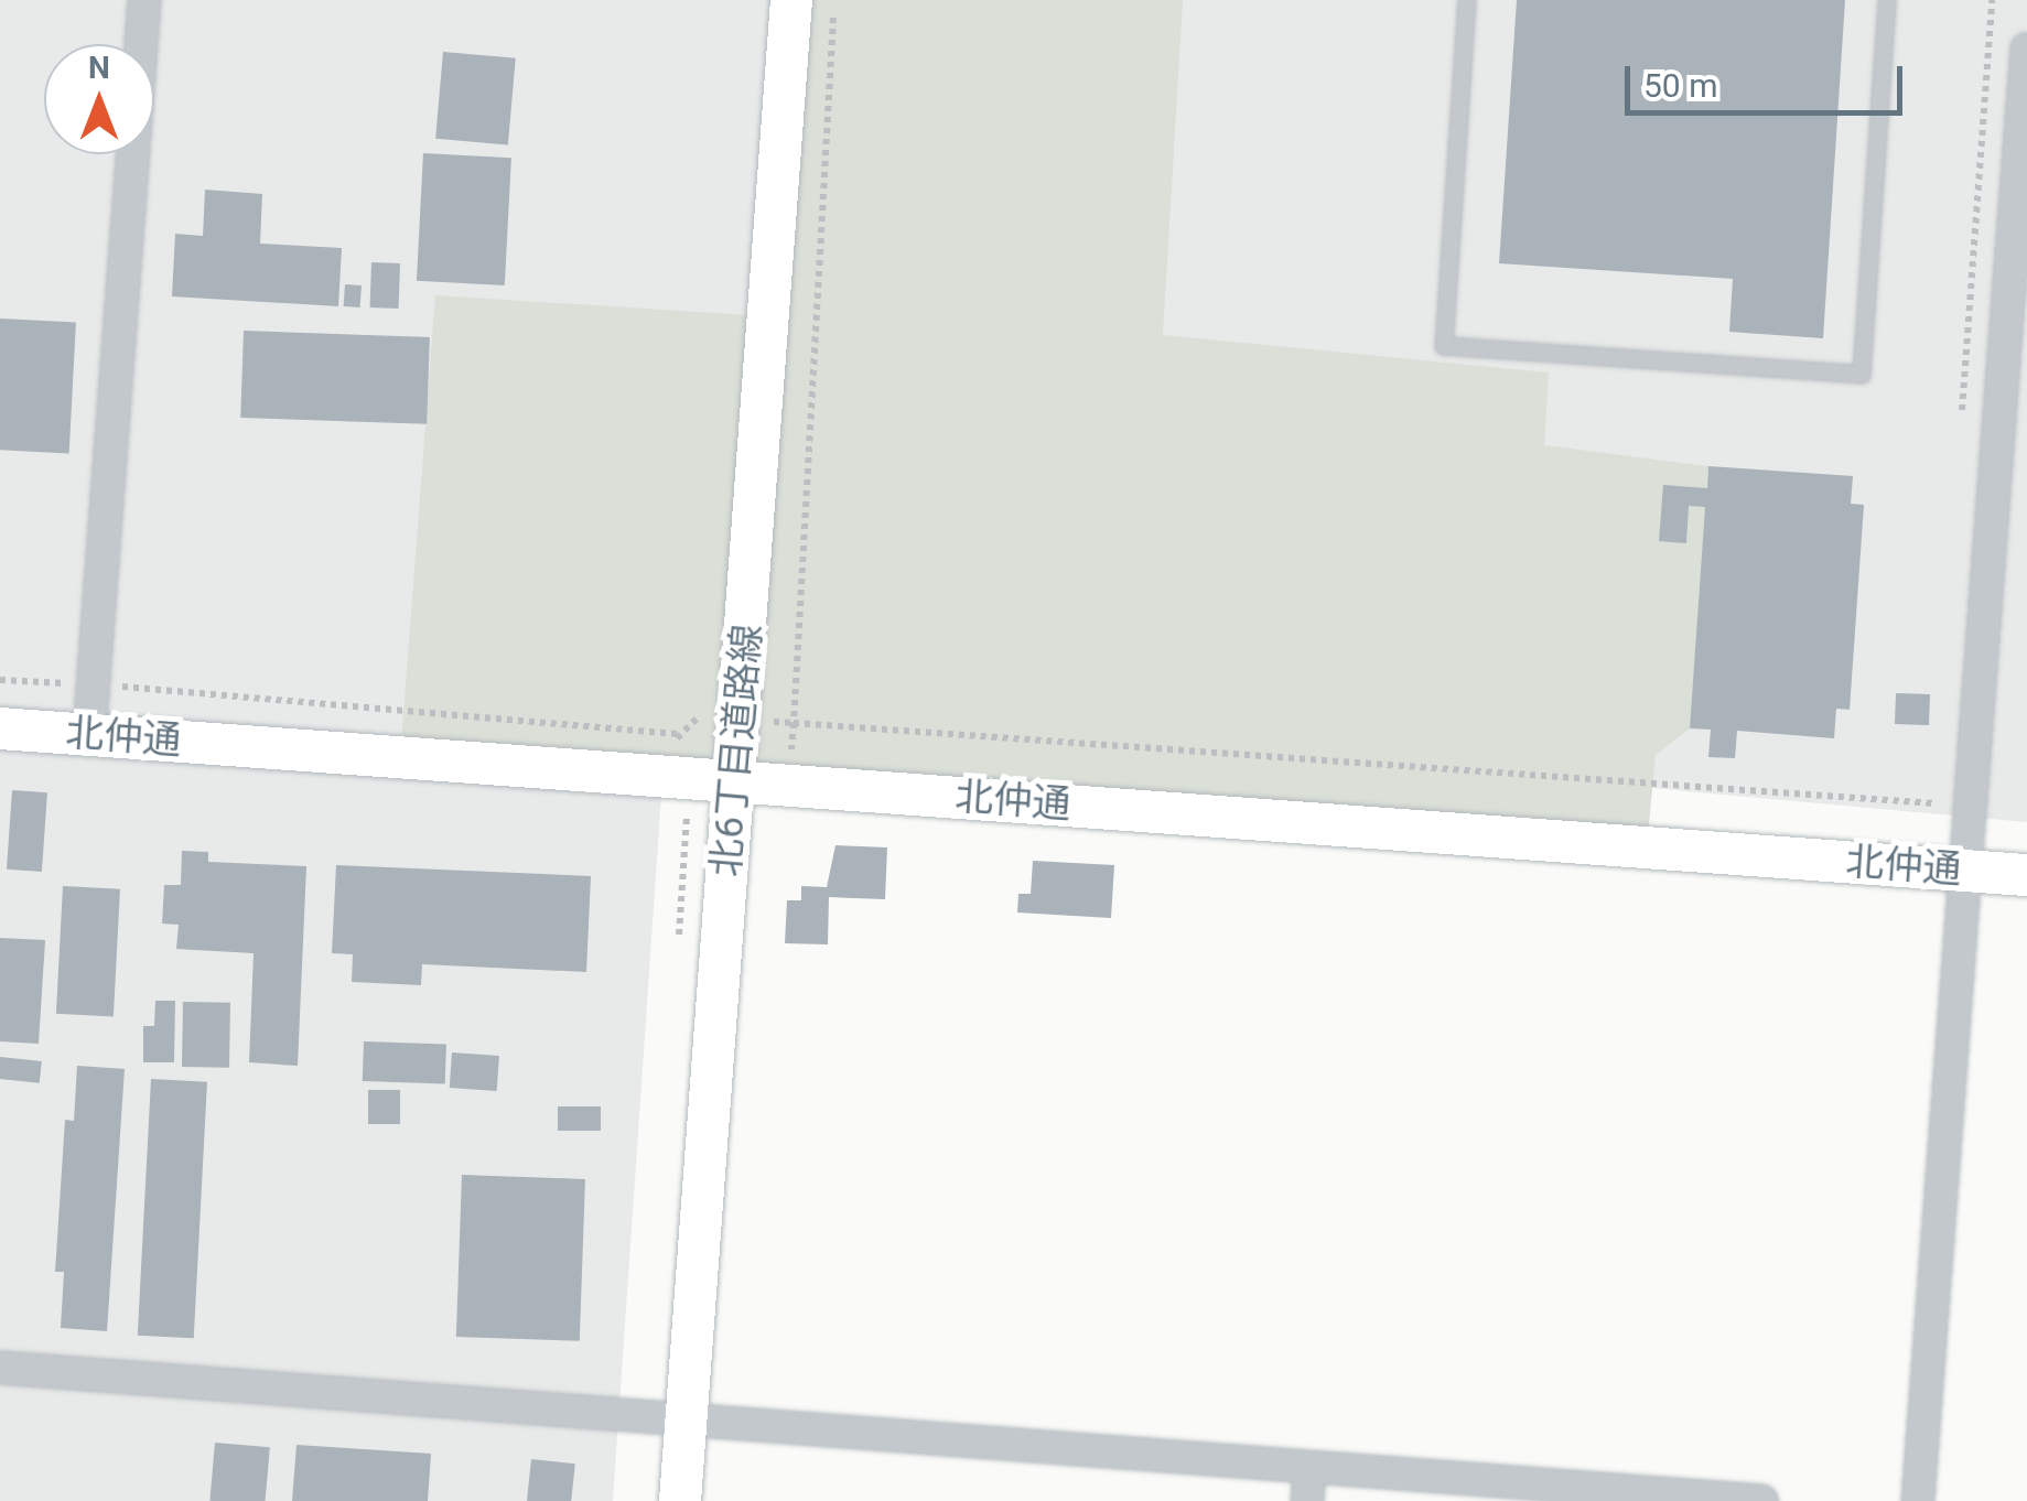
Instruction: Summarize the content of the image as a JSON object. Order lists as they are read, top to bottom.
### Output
{
  "streets": {
    "street": ["北仲通", "北6丁目道路線"]
  },
  "crossings": [
    ["北仲通", "北6丁目道路線"]
  ],
  "scale_bar": "50 m",
  "north": "top"
}
